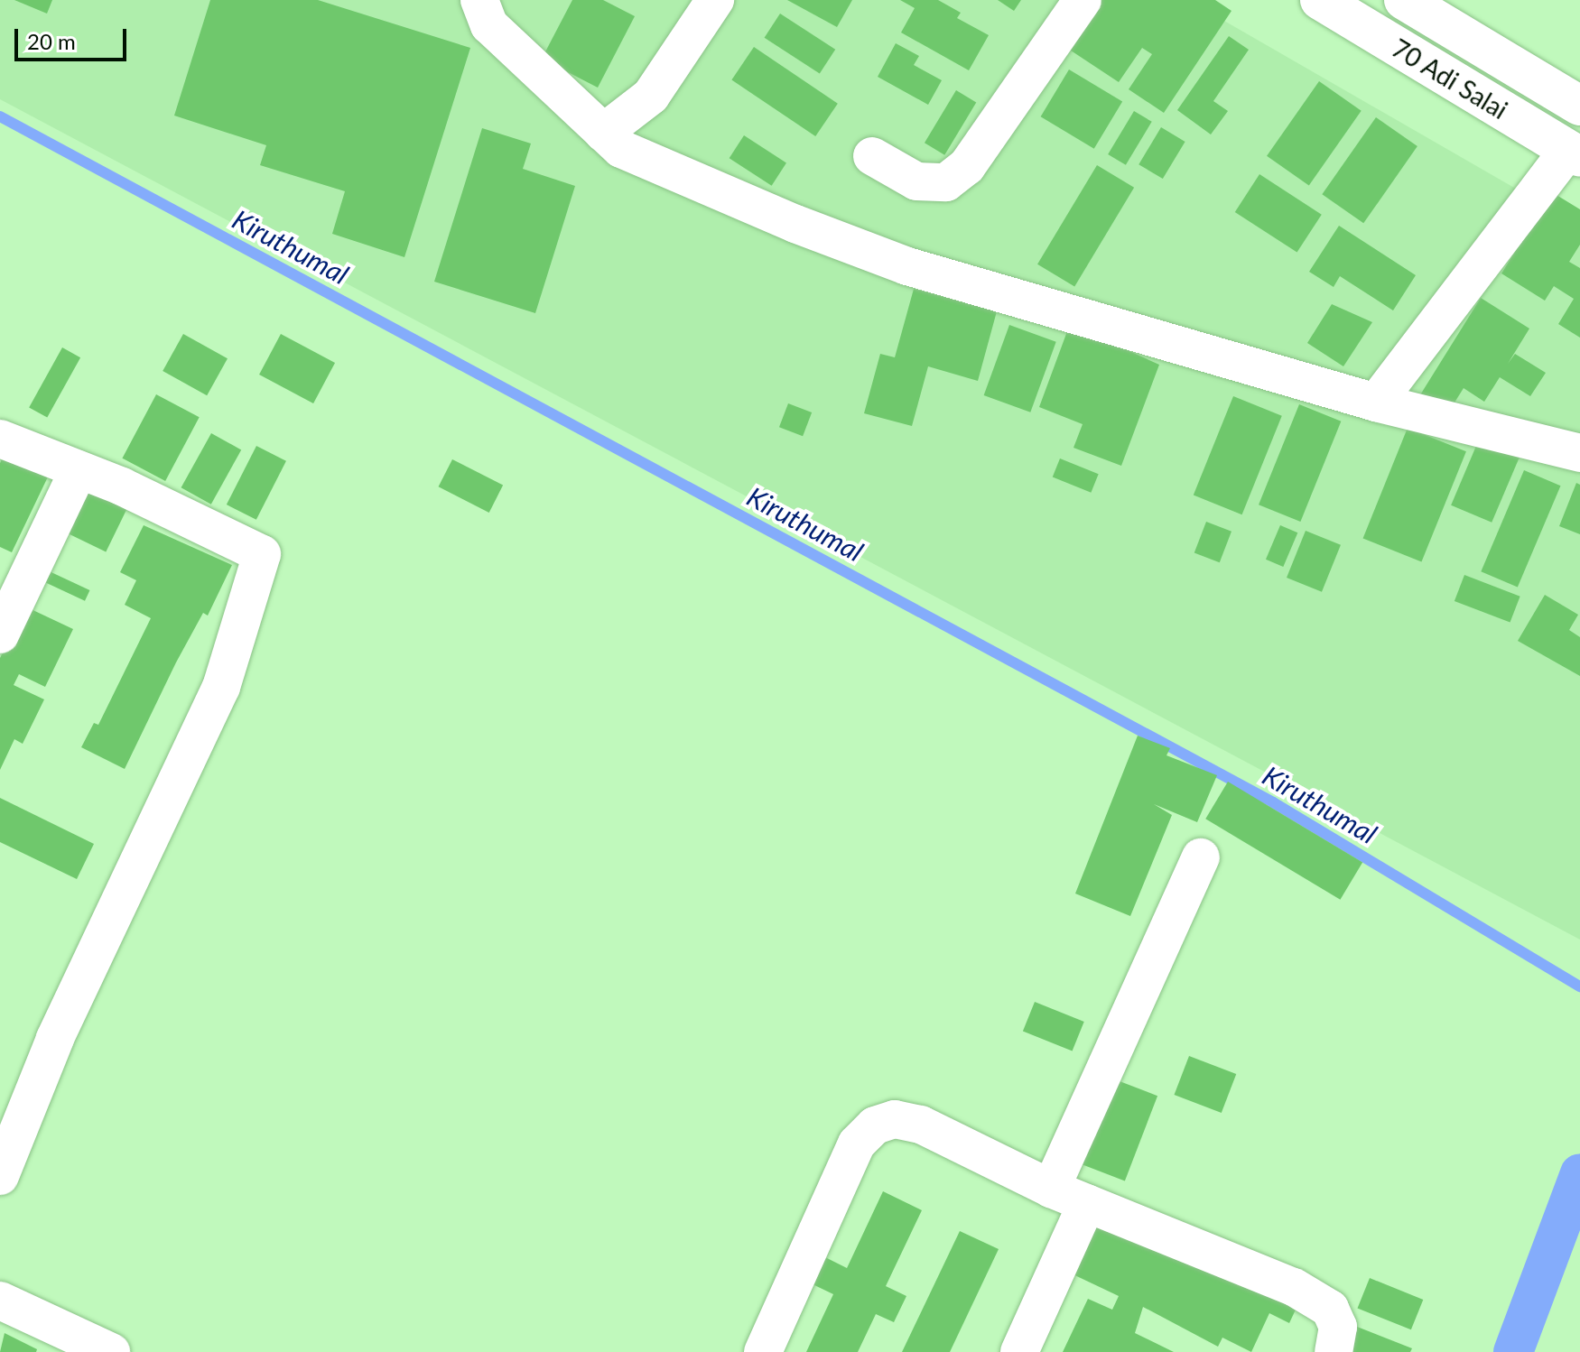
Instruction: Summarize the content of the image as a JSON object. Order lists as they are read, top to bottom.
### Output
{
  "streets": {
    "main road": ["70 Adi Salai"]
  },
  "water": ["Kiruthumal"],
  "scale_bar": "20 m"
}
